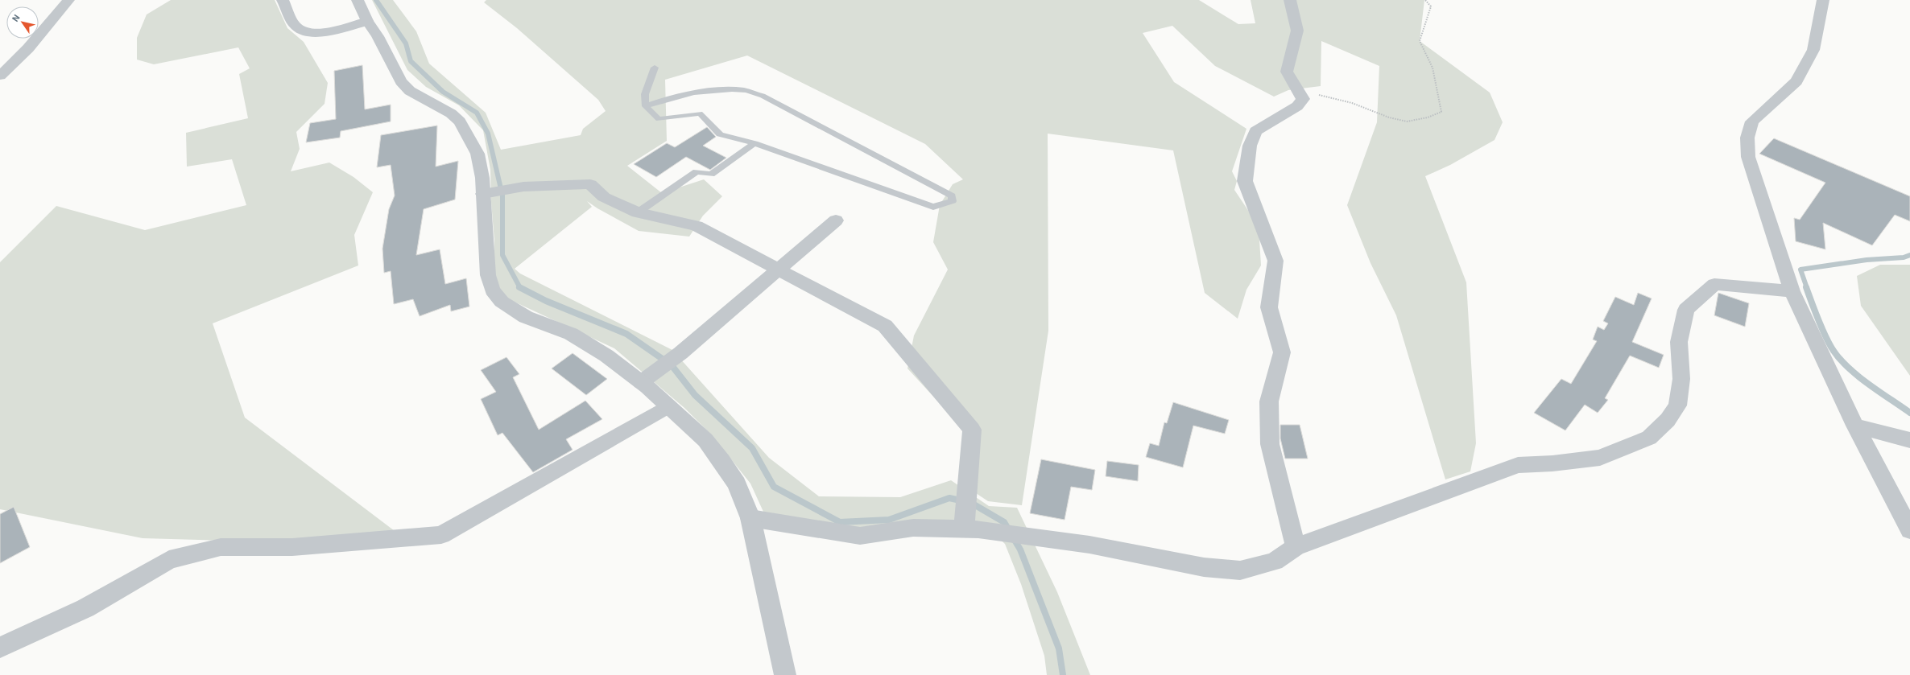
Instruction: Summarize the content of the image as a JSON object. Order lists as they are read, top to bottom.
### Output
{
  "north": "top left"
}
